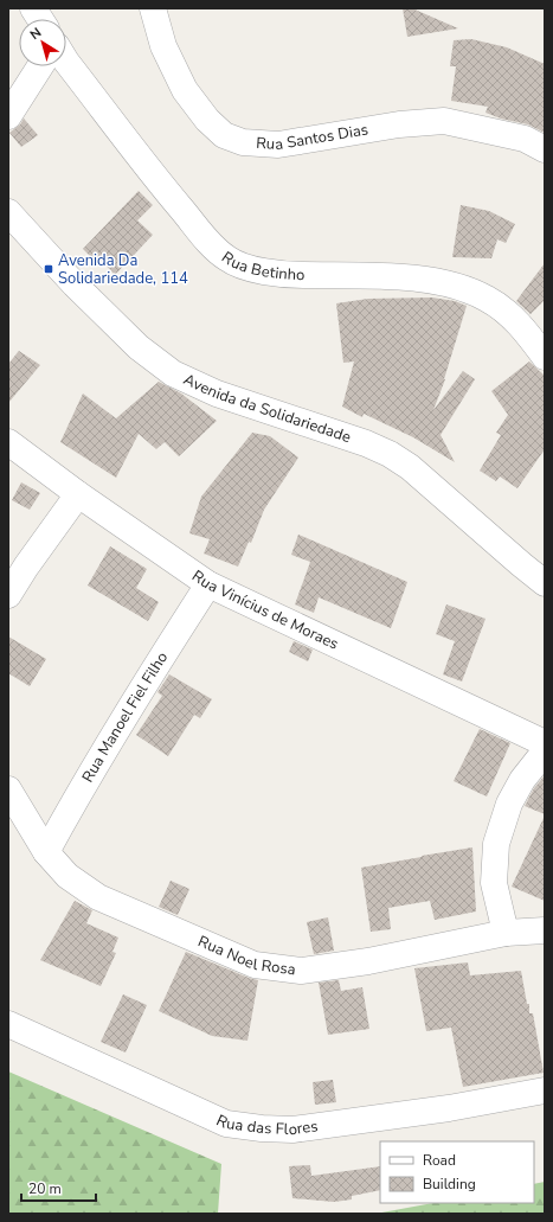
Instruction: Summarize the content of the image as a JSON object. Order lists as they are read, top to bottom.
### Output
{
  "streets": {
    "street": [
      "Rua Santos Dias",
      "Rua Betinho",
      "Avenida da Solidariedade",
      "Rua Vinícius de Moraes",
      "Rua Manoel Fiel Filho",
      "Rua Noel Rosa",
      "Rua das Flores"
    ]
  },
  "crossings": [
    ["Rua Vinícius de Moraes", "Rua Manoel Fiel Filho"],
    ["Rua Manoel Fiel Filho", "Rua Noel Rosa"]
  ],
  "places": {
    "transit": ["Avenida Da Solidariedade, 114"]
  },
  "legend": ["Road", "Building"],
  "scale_bar": "20 m",
  "north": "top left"
}
